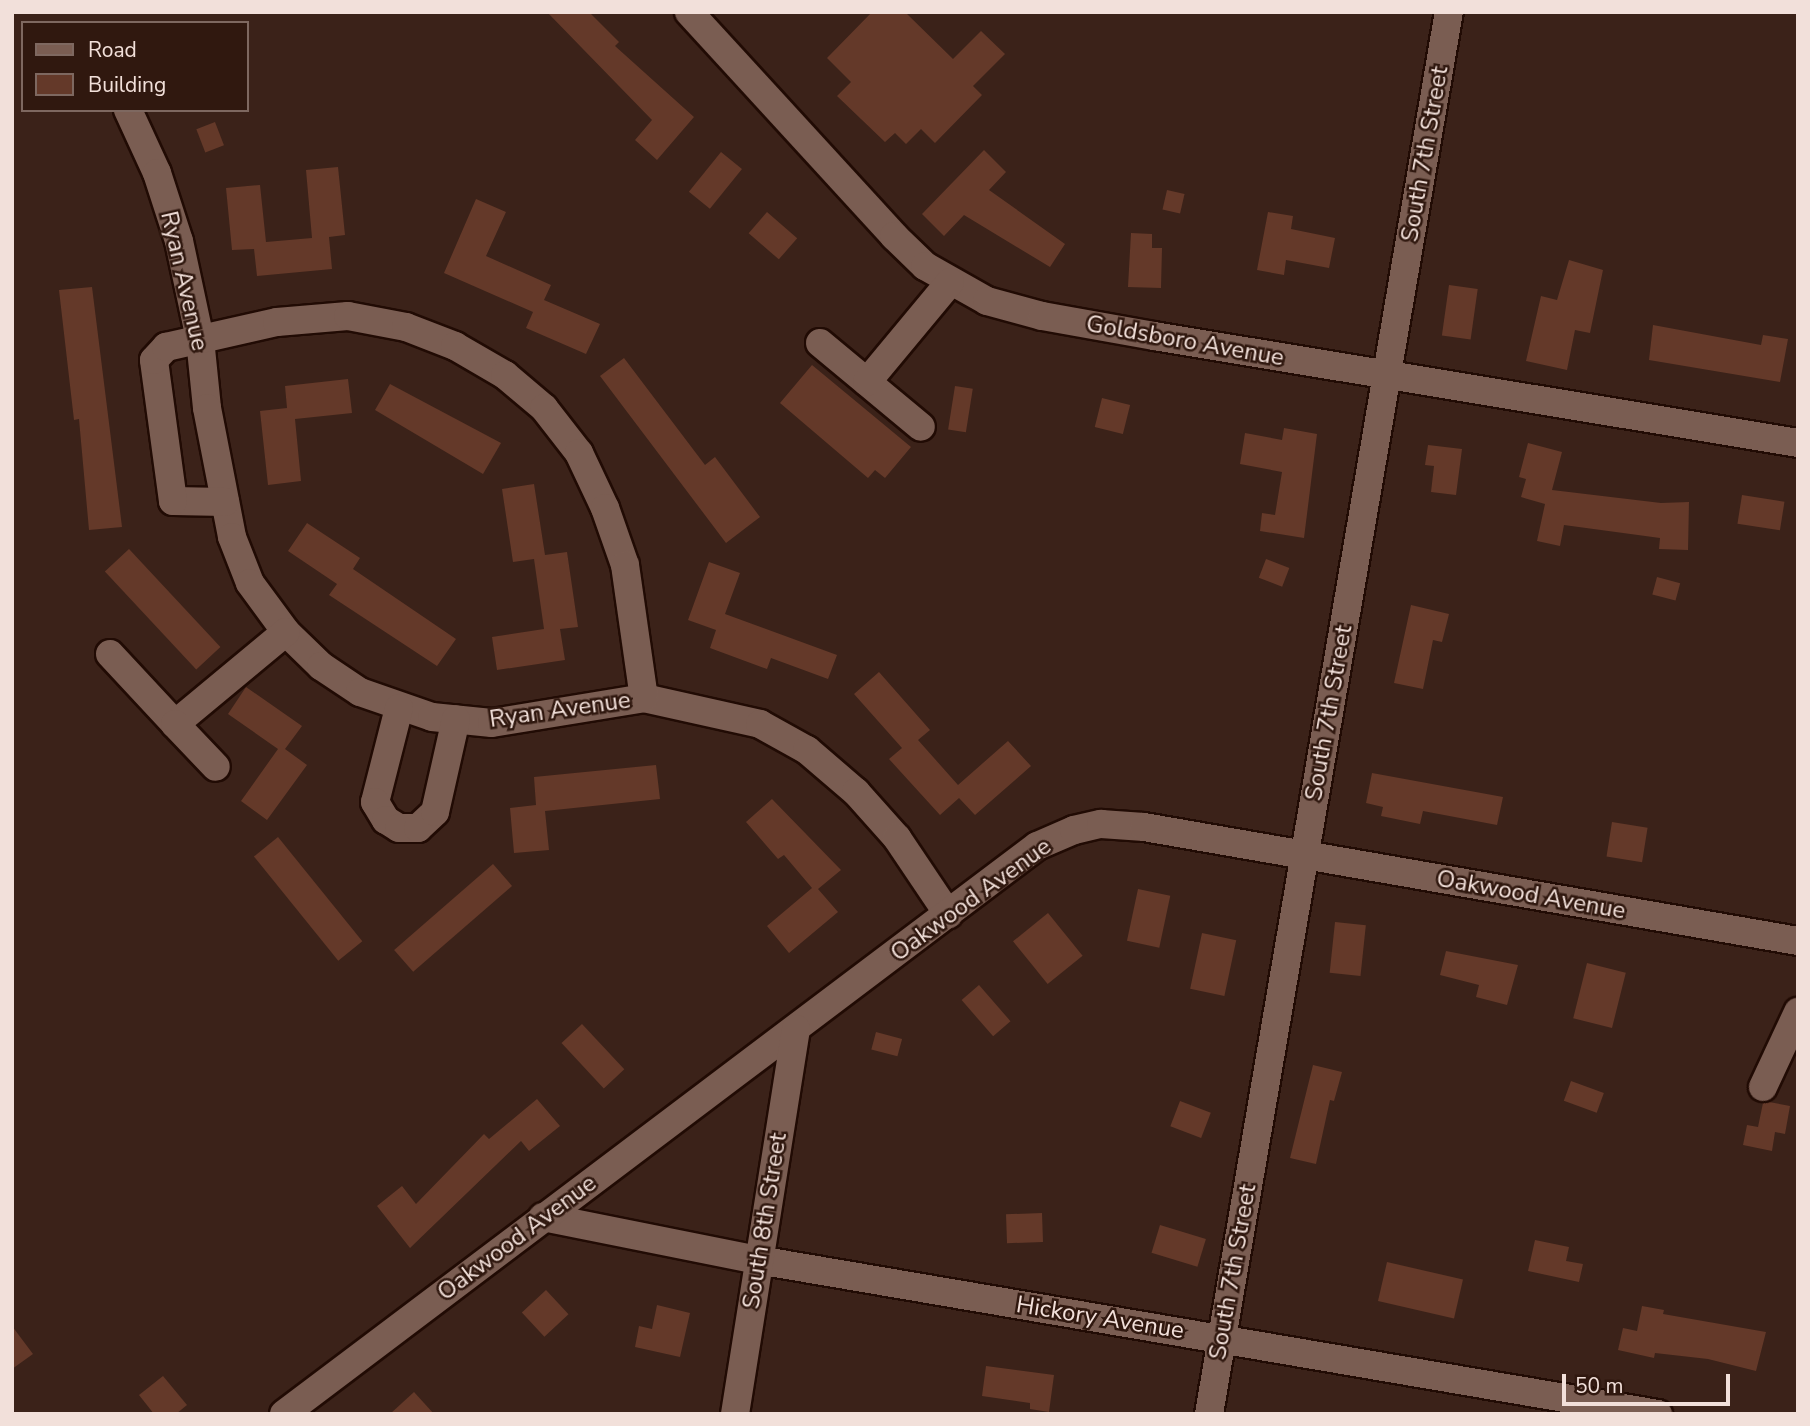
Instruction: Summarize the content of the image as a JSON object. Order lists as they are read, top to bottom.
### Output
{
  "streets": {
    "street": [
      "South 7th Street",
      "Ryan Avenue",
      "Goldsboro Avenue",
      "Oakwood Avenue",
      "South 8th Street",
      "Hickory Avenue"
    ]
  },
  "crossings": [
    ["South 7th Street", "Goldsboro Avenue"],
    ["South 7th Street", "Oakwood Avenue"],
    ["South 7th Street", "Hickory Avenue"],
    ["Ryan Avenue", "Oakwood Avenue"],
    ["Oakwood Avenue", "South 8th Street"],
    ["Oakwood Avenue", "Hickory Avenue"],
    ["South 8th Street", "Hickory Avenue"]
  ],
  "legend": ["Road", "Building"],
  "scale_bar": "50 m"
}
